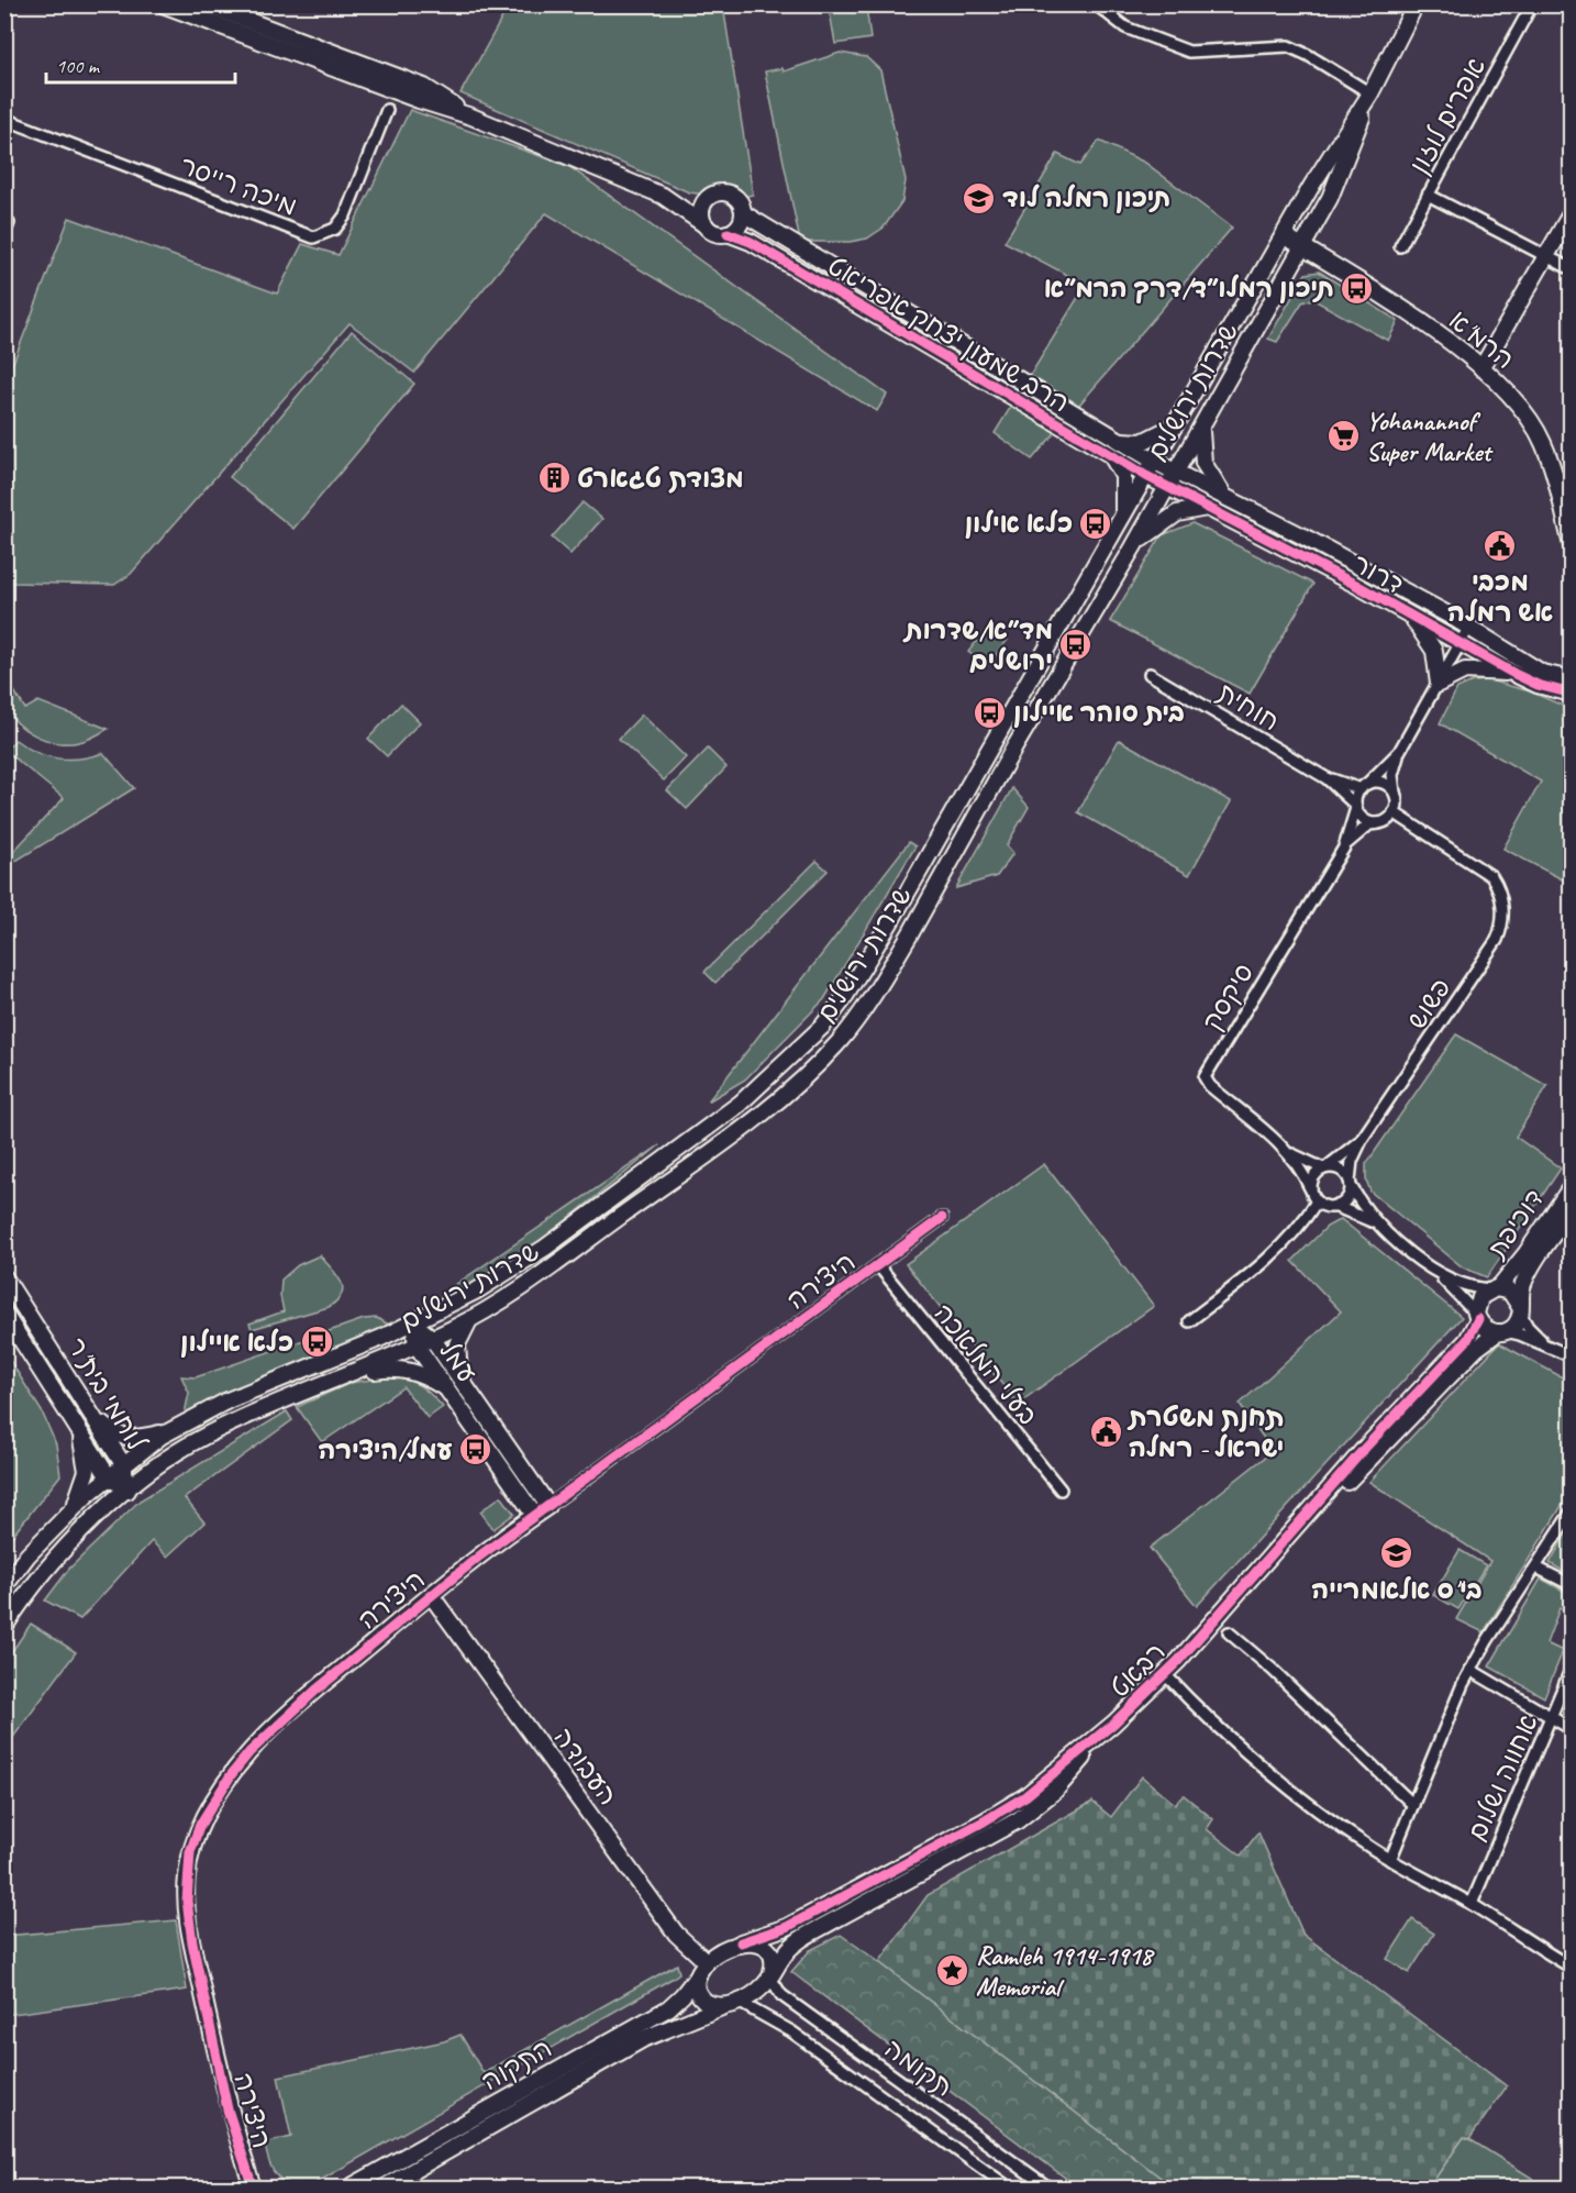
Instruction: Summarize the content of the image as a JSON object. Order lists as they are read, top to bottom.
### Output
{
  "streets": {
    "street": [
      "אפרים לוזון",
      "מיכה רייסר",
      "הרב שמעון יצחק אפריאט",
      "הרמ\"א",
      "שדרות ירושלים",
      "דרור",
      "חוחית",
      "סיקסק",
      "פשוש",
      "דוכיפת",
      "היצירה",
      "עמל",
      "בעלי המלאכה",
      "לוחמי בית\"ר",
      "רבאט",
      "העבודה",
      "אחווה ושלום",
      "התקוה",
      "תקומה"
    ]
  },
  "crossings": [
    ["הרב שמעון יצחק אפריאט", "שדרות ירושלים"],
    ["הרב שמעון יצחק אפריאט", "דרור"],
    ["הרמ\"א", "שדרות ירושלים"],
    ["שדרות ירושלים", "דרור"],
    ["שדרות ירושלים", "עמל"],
    ["שדרות ירושלים", "לוחמי בית\"ר"],
    ["חוחית", "סיקסק"],
    ["חוחית", "פשוש"],
    ["סיקסק", "פשוש"],
    ["דוכיפת", "רבאט"],
    ["היצירה", "עמל"],
    ["היצירה", "בעלי המלאכה"],
    ["היצירה", "העבודה"],
    ["רבאט", "העבודה"],
    ["רבאט", "אחווה ושלום"],
    ["רבאט", "התקוה"],
    ["רבאט", "תקומה"],
    ["העבודה", "התקוה"],
    ["העבודה", "תקומה"],
    ["התקוה", "תקומה"]
  ],
  "places": {
    "school or university": ["תיכון רמלה לוד", "בי\"ס אלאמרייה"],
    "bus stop": [
      "תיכון רמלו״ד/דרך הרמ״א",
      "כלא אילון",
      "מד״א/שדרות ירושלים",
      "בית סוהר איילון",
      "כלא איילון",
      "עמל/היצירה"
    ],
    "supermarket": ["Yohanannof Super Market"],
    "building": ["מצודת טגארט"],
    "public building": ["מכבי אש רמלה", "תחנת משטרת ישראל - רמלה"],
    "place": ["Ramleh 1914-1918 Memorial"]
  },
  "scale_bar": "100 m"
}
